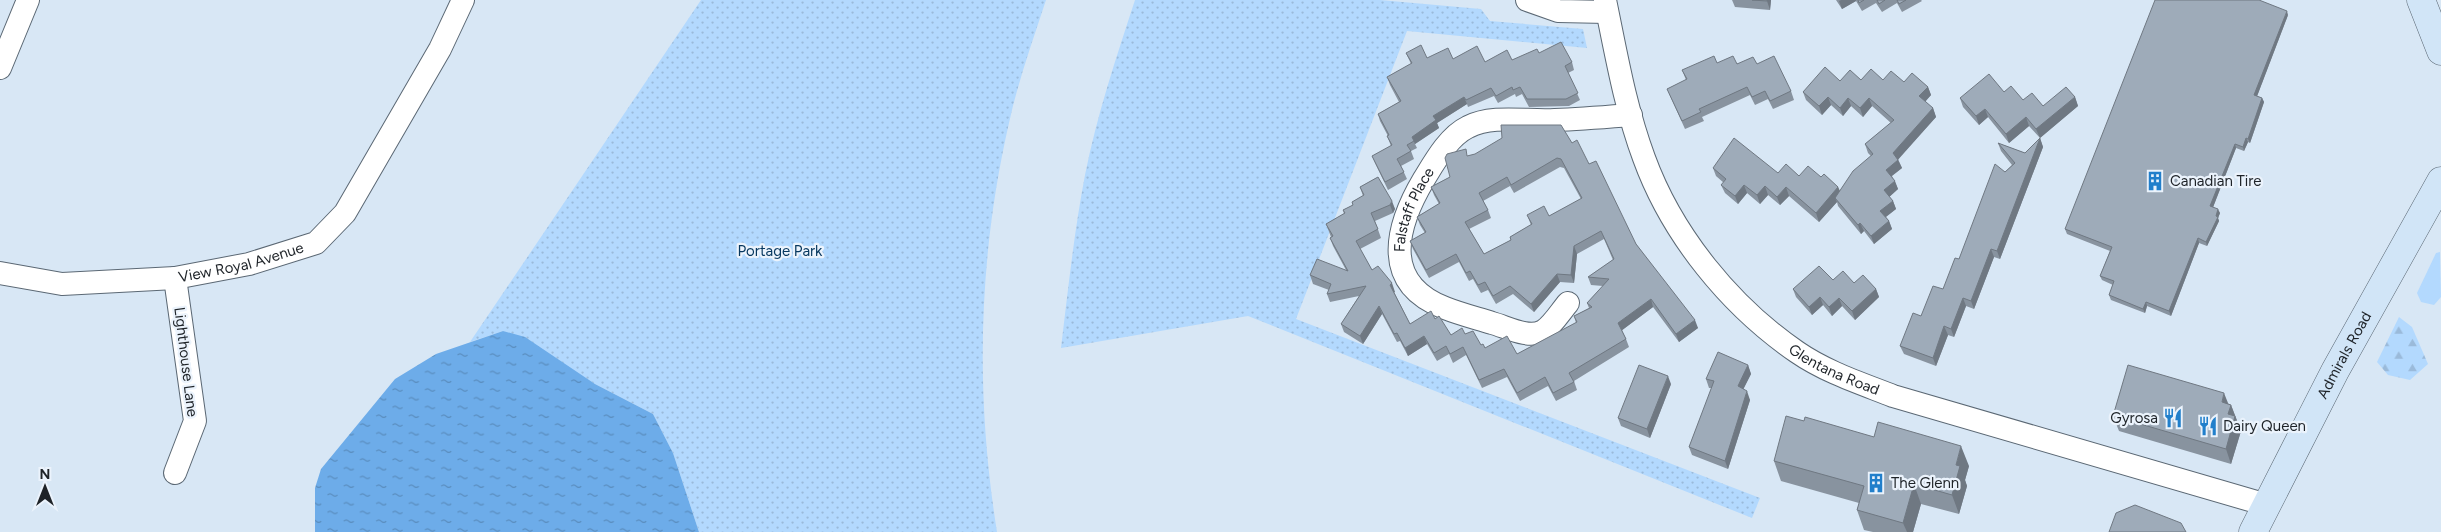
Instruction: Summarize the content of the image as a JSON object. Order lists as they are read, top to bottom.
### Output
{
  "streets": {
    "main road": ["Admirals Road"],
    "street": [
      "Falstaff Place",
      "View Royal Avenue",
      "Lighthouse Lane",
      "Glentana Road"
    ]
  },
  "crossings": [
    ["Falstaff Place", "Glentana Road"],
    ["View Royal Avenue", "Lighthouse Lane"],
    ["Admirals Road", "Glentana Road"]
  ],
  "parks": ["Portage Park"],
  "places": {
    "building": ["Canadian Tire", "The Glenn"],
    "restaurant": ["Gyrosa", "Dairy Queen"]
  },
  "north": "top"
}
